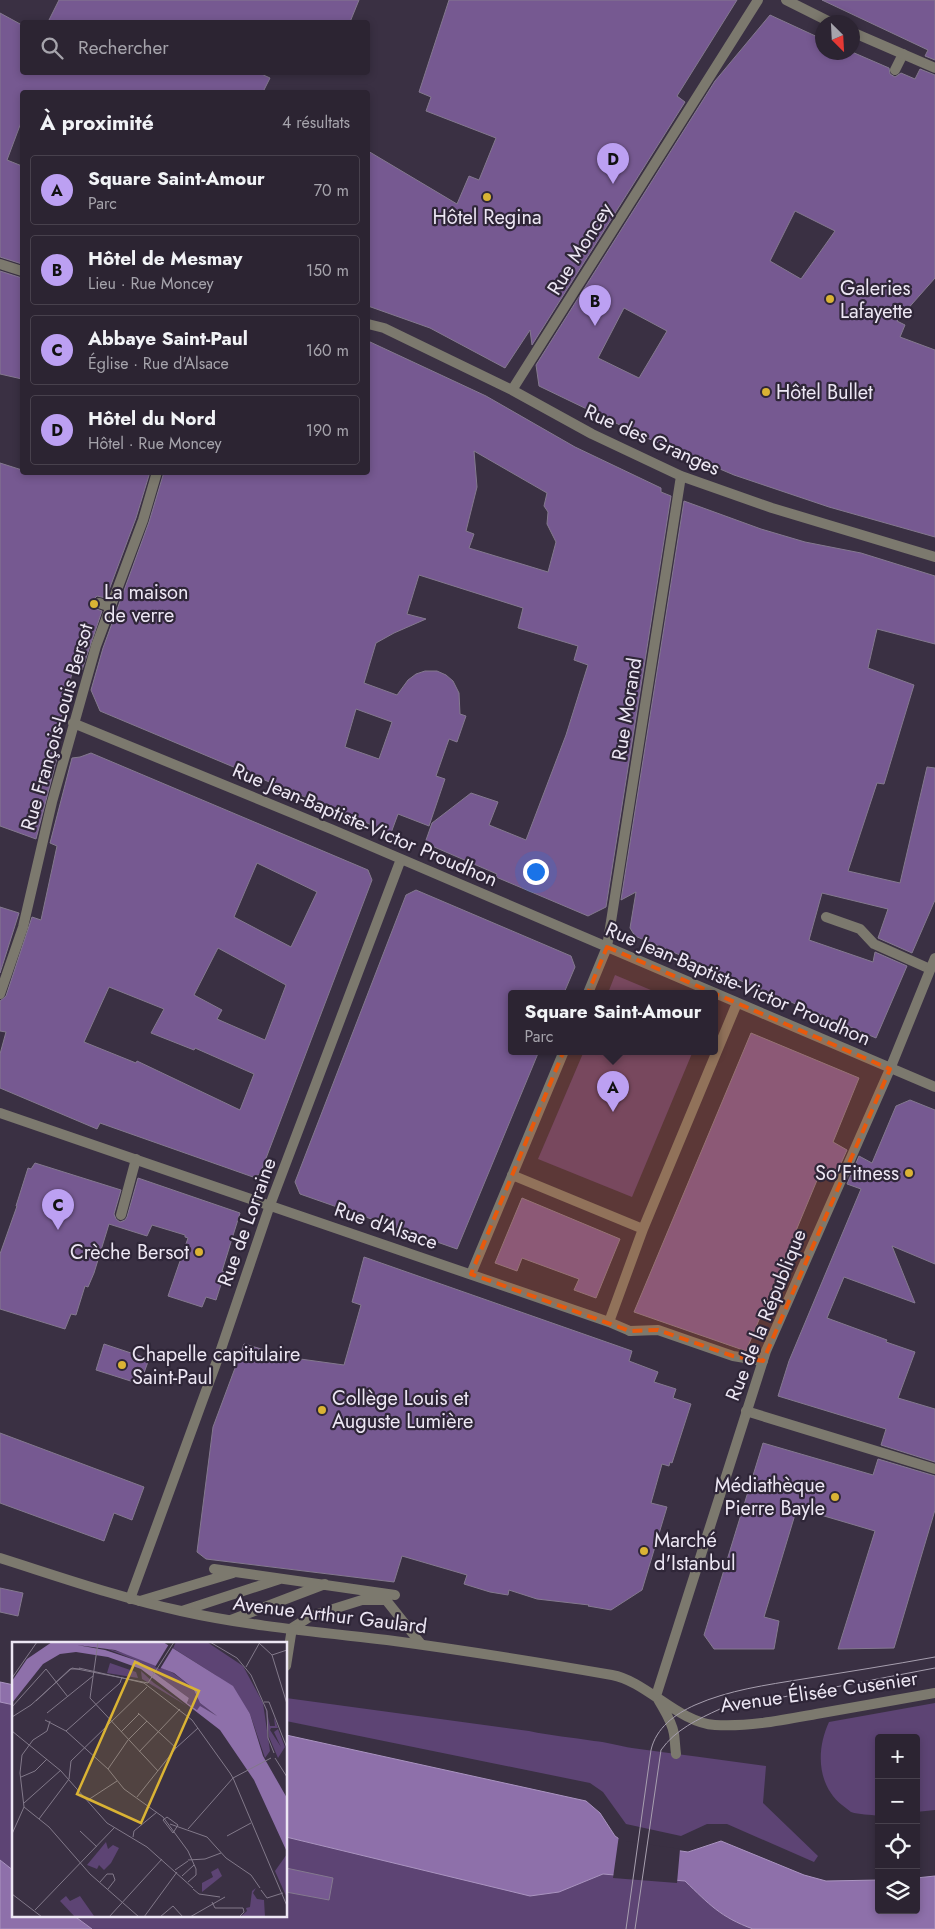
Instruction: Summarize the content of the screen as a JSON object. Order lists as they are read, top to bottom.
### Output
{
  "streets": {
    "street": [
      "Rue Moncey",
      "Rue des Granges",
      "Rue Morand",
      "Rue François-Louis Bersot",
      "Rue Jean-Baptiste-Victor Proudhon",
      "Rue de Lorraine",
      "Rue d'Alsace",
      "Rue de la République",
      "Avenue Arthur Gaulard",
      "Avenue Élisée Cusenier"
    ]
  },
  "crossings": [
    ["Rue Moncey", "Rue des Granges"],
    ["Rue des Granges", "Rue Morand"],
    ["Rue Morand", "Rue Jean-Baptiste-Victor Proudhon"],
    ["Rue François-Louis Bersot", "Rue Jean-Baptiste-Victor Proudhon"],
    ["Rue Jean-Baptiste-Victor Proudhon", "Rue de Lorraine"],
    ["Rue Jean-Baptiste-Victor Proudhon", "Rue de la République"],
    ["Rue de Lorraine", "Rue d'Alsace"],
    ["Rue de Lorraine", "Avenue Arthur Gaulard"],
    ["Rue d'Alsace", "Rue de la République"],
    ["Rue de la République", "Avenue Arthur Gaulard"],
    ["Rue de la République", "Avenue Élisée Cusenier"],
    ["Avenue Arthur Gaulard", "Avenue Élisée Cusenier"]
  ],
  "places": [
    "Hôtel Regina",
    "Galeries Lafayette",
    "Hôtel Bullet",
    "La maison de verre",
    "So'Fitness",
    "Crèche Bersot",
    "Chapelle capitulaire Saint-Paul",
    "Collège Louis et Auguste Lumière",
    "Médiathèque Pierre Bayle",
    "Marché d'Istanbul"
  ],
  "north": "bottom right",
  "page": {
    "search": "Rechercher",
    "heading": ["À proximité", "4 résultats"],
    "pins": [
      "D",
      "B",
      "A",
      "C"
    ],
    "list": [
      {
        "mark": "A",
        "name": "Square Saint-Amour",
        "note": "Parc",
        "value": "70 m"
      },
      {
        "mark": "B",
        "name": "Hôtel de Mesmay",
        "note": "Lieu · Rue Moncey",
        "value": "150 m"
      },
      {
        "mark": "C",
        "name": "Abbaye Saint-Paul",
        "note": "Église · Rue d'Alsace",
        "value": "160 m"
      },
      {
        "mark": "D",
        "name": "Hôtel du Nord",
        "note": "Hôtel · Rue Moncey",
        "value": "190 m"
      }
    ],
    "popup": ["Square Saint-Amour", "Parc"],
    "map_buttons": ["+", "−"]
  }
}
